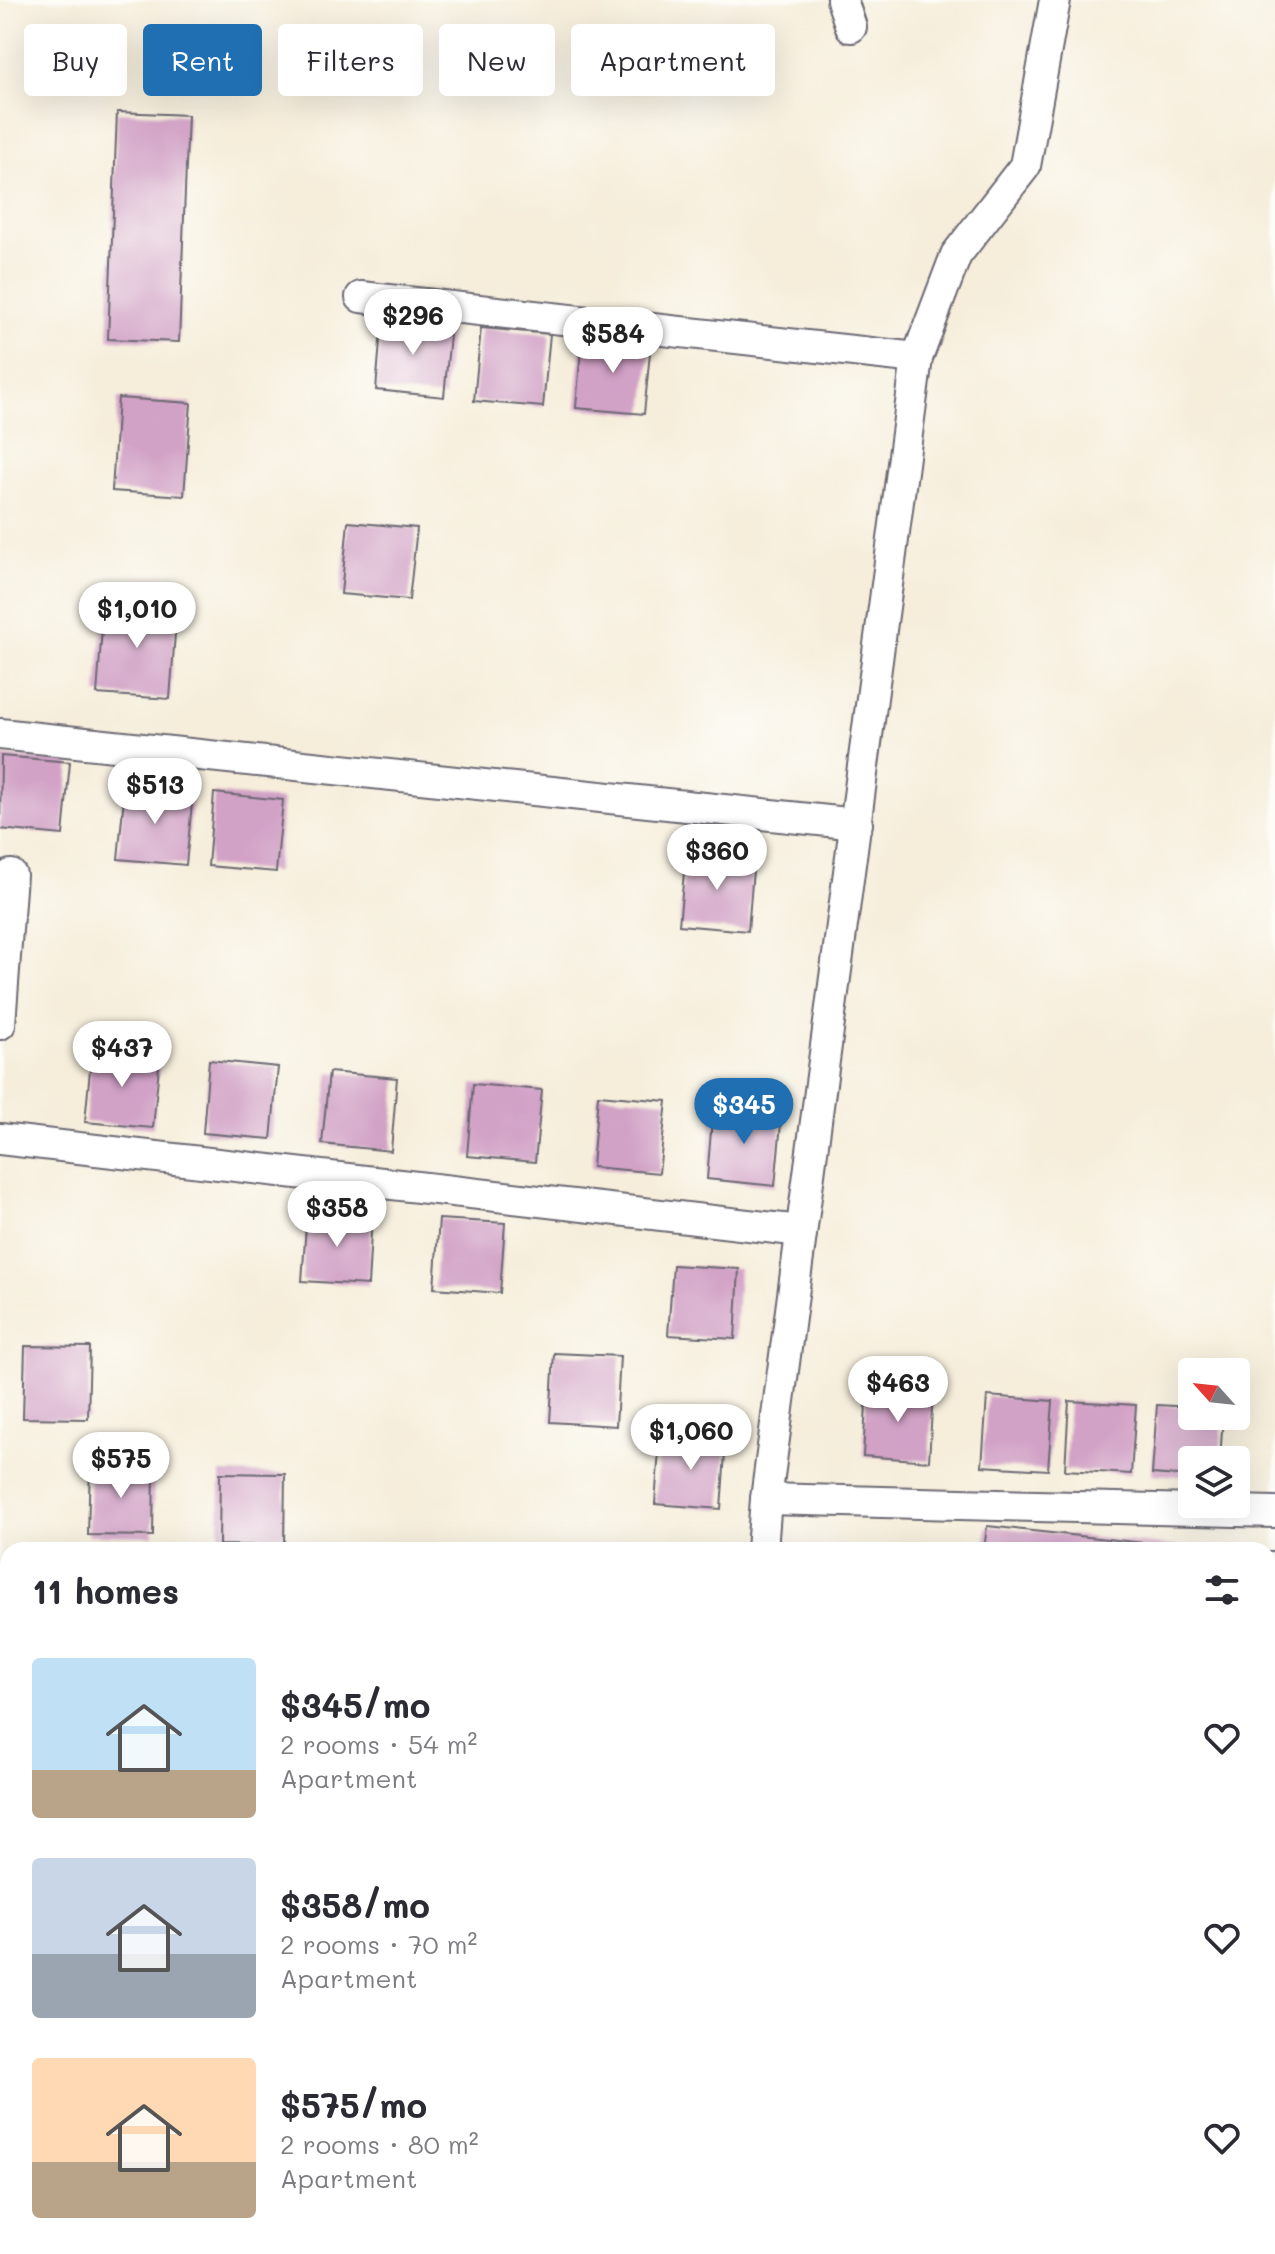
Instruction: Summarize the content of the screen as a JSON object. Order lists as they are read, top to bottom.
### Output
{
  "north": "top left",
  "page": {
    "chip": [
      "Buy",
      "Rent",
      "Filters",
      "New",
      "Apartment"
    ],
    "price": [
      "$296",
      "$584",
      "$1,010",
      "$513",
      "$360",
      "$437",
      "$345",
      "$358",
      "$463",
      "$1,060",
      "$575"
    ],
    "heading": "11 homes",
    "list": [
      {
        "name": "$345/mo",
        "note": "2 rooms · 54 m² · Apartment"
      },
      {
        "name": "$358/mo",
        "note": "2 rooms · 70 m² · Apartment"
      },
      {
        "name": "$575/mo",
        "note": "2 rooms · 80 m² · Apartment"
      }
    ]
  }
}
